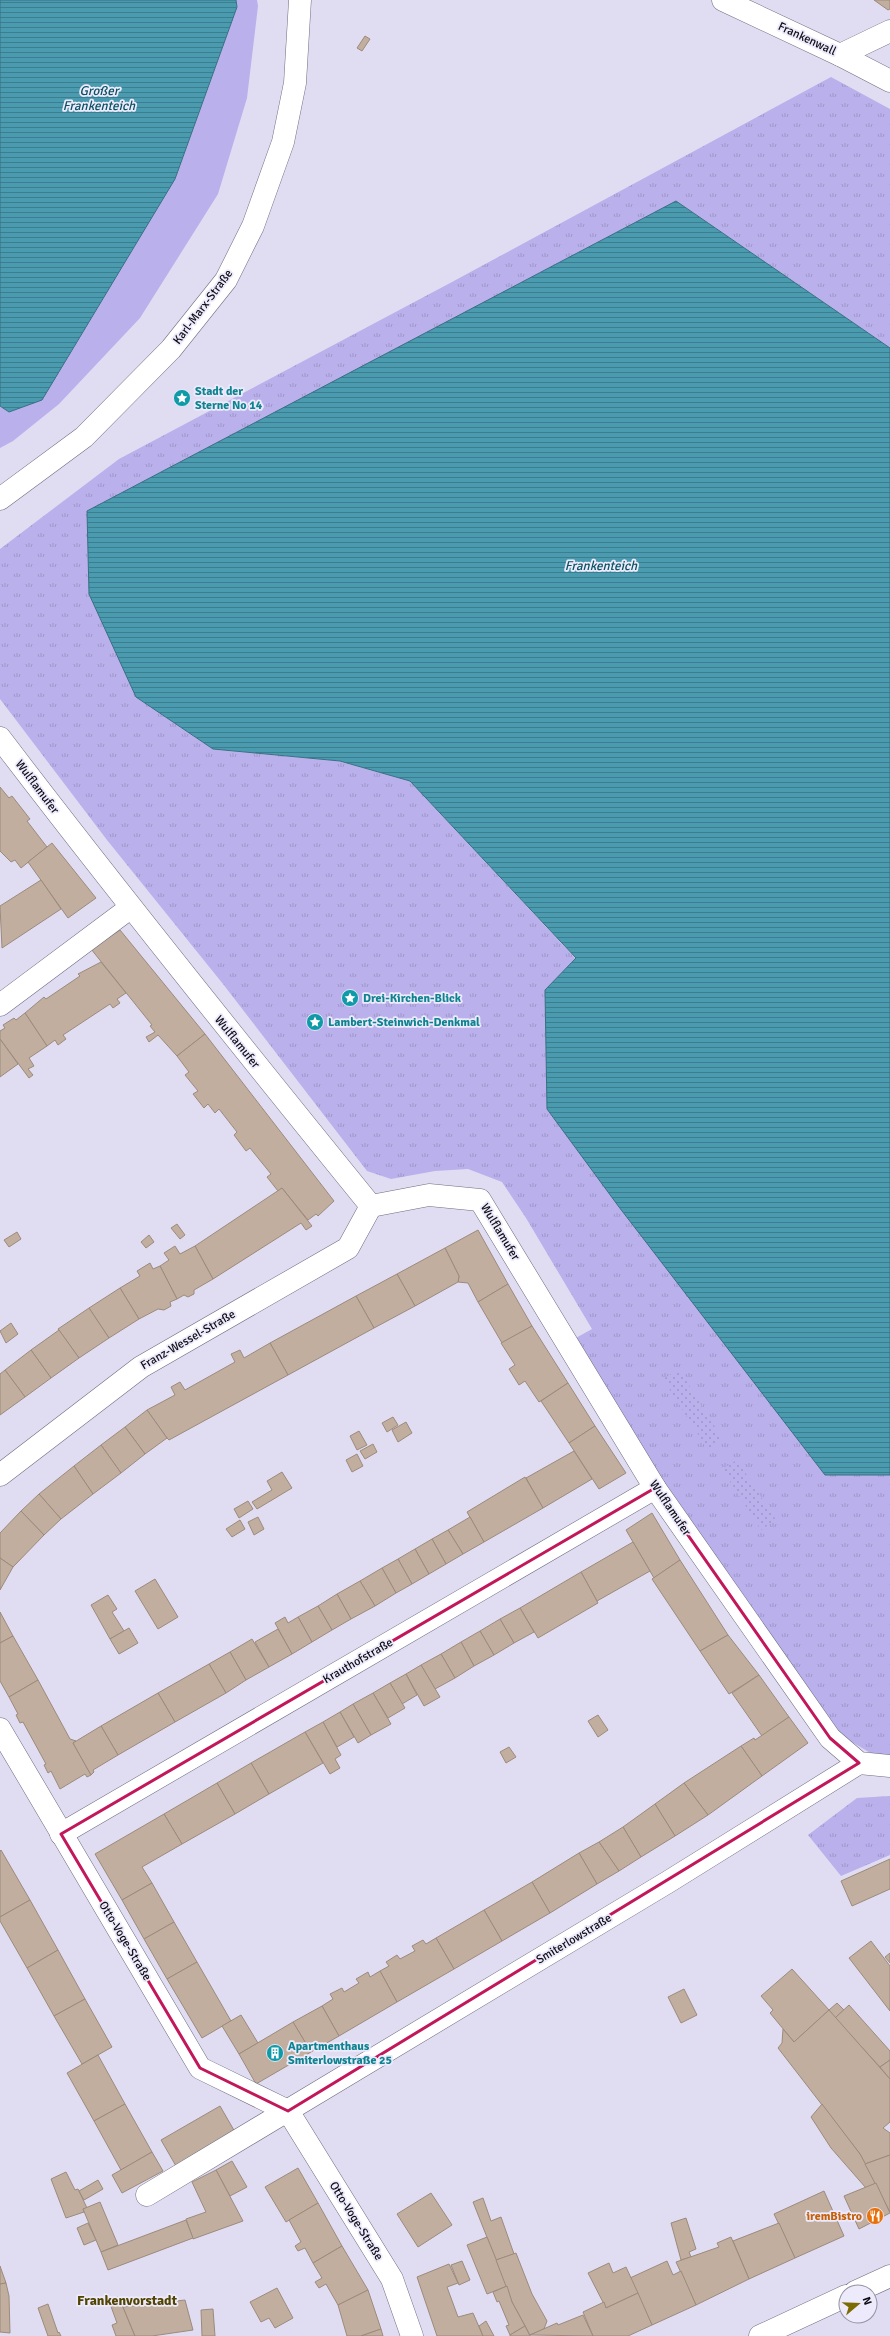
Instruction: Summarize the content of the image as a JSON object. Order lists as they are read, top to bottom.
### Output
{
  "streets": {
    "street": [
      "Frankenwall",
      "Karl-Marx-Straße",
      "Wulflamufer",
      "Franz-Wessel-Straße",
      "Krauthofstraße",
      "Smiterlowstraße",
      "Otto-Voge-Straße"
    ]
  },
  "crossings": [
    ["Wulflamufer", "Franz-Wessel-Straße"],
    ["Wulflamufer", "Krauthofstraße"],
    ["Wulflamufer", "Smiterlowstraße"],
    ["Krauthofstraße", "Otto-Voge-Straße"],
    ["Smiterlowstraße", "Otto-Voge-Straße"]
  ],
  "districts": ["Frankenvorstadt"],
  "water": ["Großer Frankenteich", "Frankenteich"],
  "places": {
    "place": ["Stadt der Sterne No 14", "Drei-Kirchen-Blick", "Lambert-Steinwich-Denkmal"],
    "building": ["Apartmenthaus Smiterlowstraße 25"],
    "restaurant": ["iremBistro"]
  },
  "north": "right"
}
